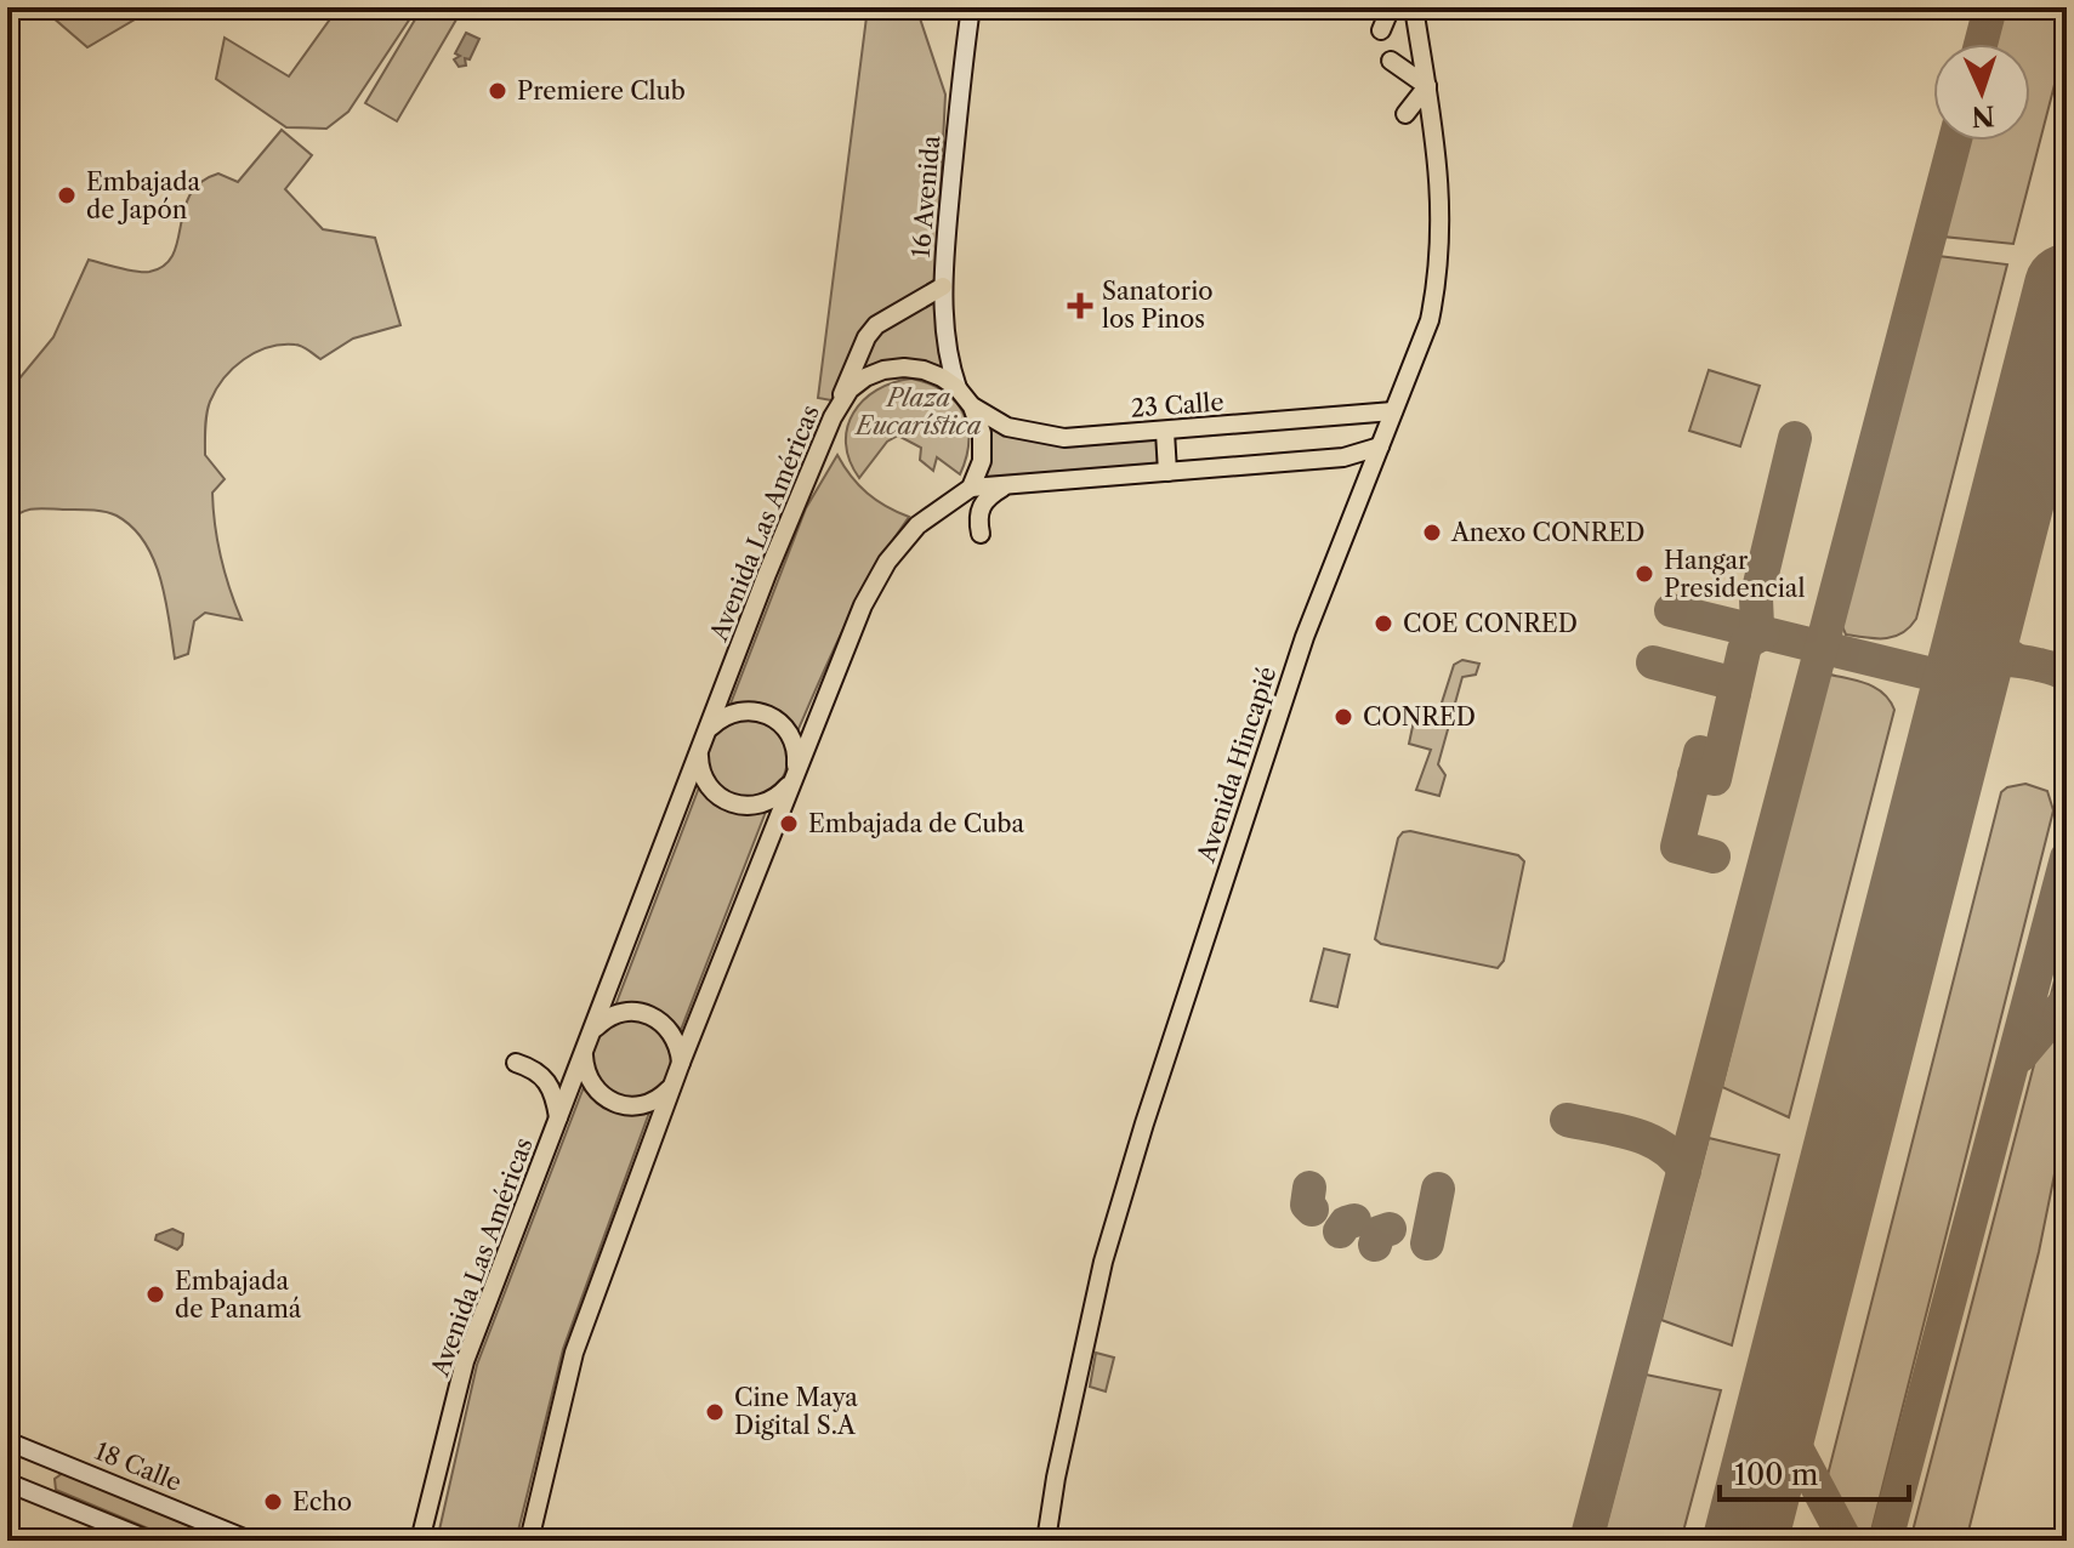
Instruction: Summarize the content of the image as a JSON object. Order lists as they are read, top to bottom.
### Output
{
  "streets": {
    "main road": ["23 Calle", "Avenida Las Américas", "Avenida Hincapié"],
    "street": ["16 Avenida", "18 Calle"]
  },
  "crossings": [
    ["16 Avenida", "Avenida Las Américas"],
    ["23 Calle", "Avenida Las Américas"],
    ["23 Calle", "Avenida Hincapié"]
  ],
  "parks": ["Plaza Eucarística"],
  "places": {
    "other": [
      "Premiere Club",
      "Embajada de Japón",
      "Anexo CONRED",
      "Hangar Presidencial",
      "COE CONRED",
      "CONRED",
      "Embajada de Cuba",
      "Embajada de Panamá",
      "Cine Maya Digital S.A",
      "Echo"
    ],
    "health": ["Sanatorio los Pinos"]
  },
  "scale_bar": "100 m",
  "north": "bottom"
}
